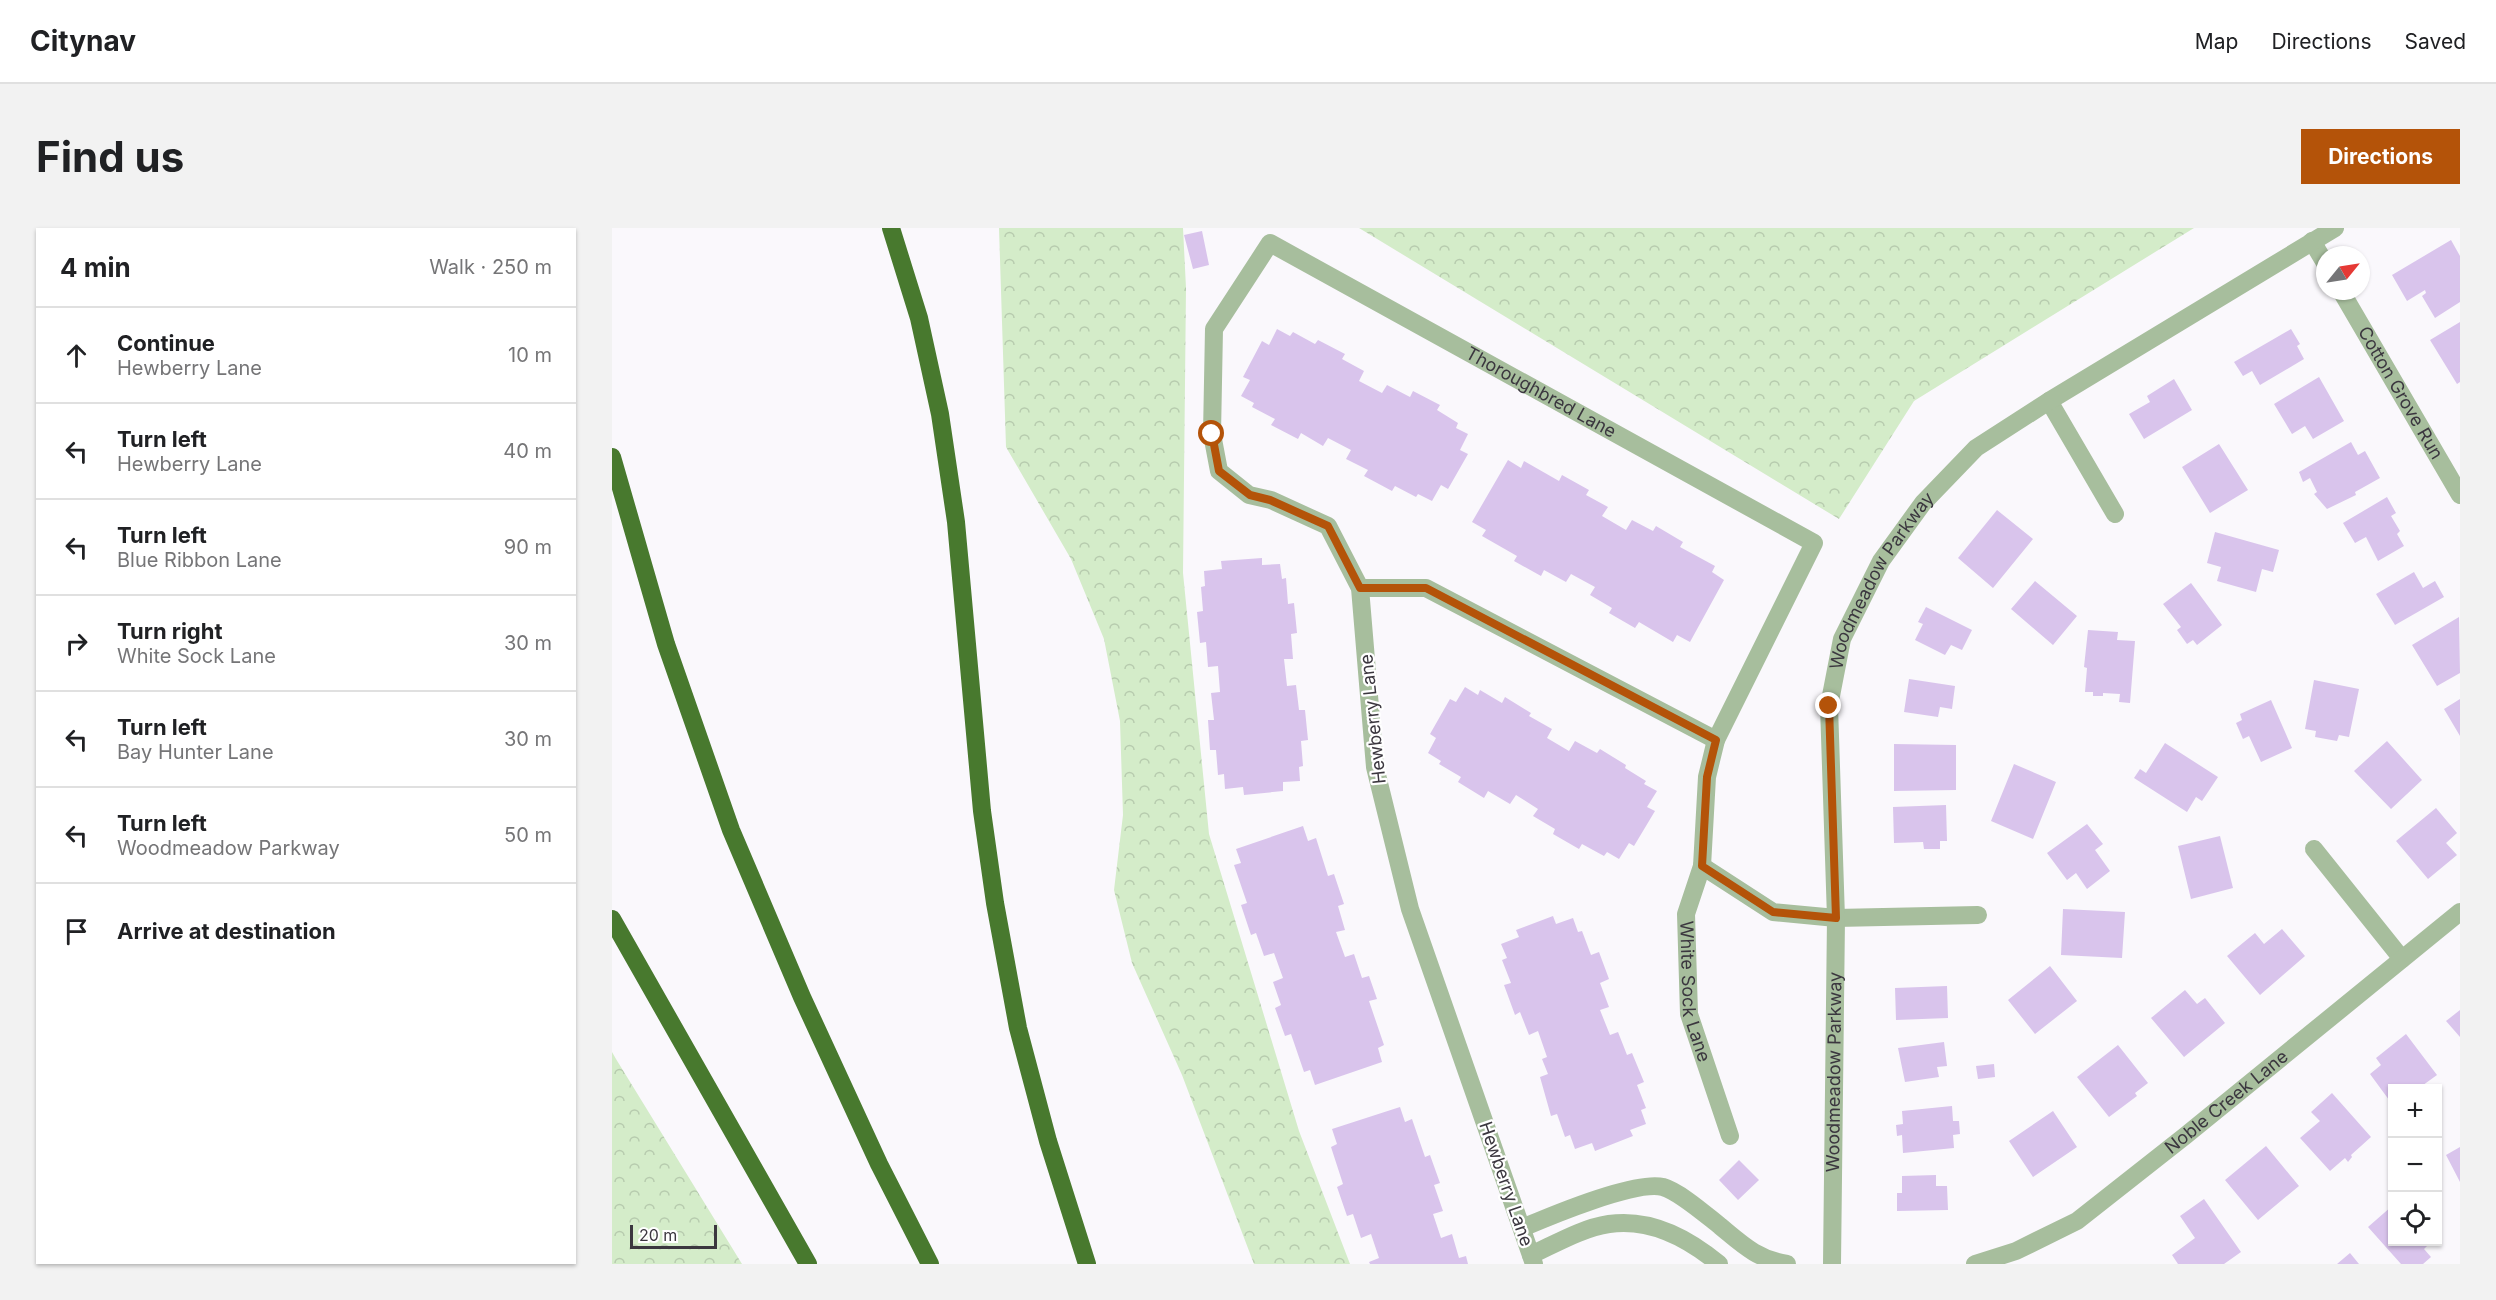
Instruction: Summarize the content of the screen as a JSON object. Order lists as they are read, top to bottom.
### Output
{
  "streets": {
    "street": [
      "Thoroughbred Lane",
      "Cotton Grove Run",
      "Woodmeadow Parkway",
      "Hewberry Lane",
      "White Sock Lane",
      "Noble Creek Lane"
    ]
  },
  "crossings": [
    ["Thoroughbred Lane", "Hewberry Lane"],
    ["Thoroughbred Lane", "White Sock Lane"]
  ],
  "scale_bar": "20 m",
  "north": "top right",
  "page": {
    "header": "Citynav",
    "nav": ["Map", "Directions", "Saved"],
    "buttons": "Directions",
    "title": "Find us",
    "heading": ["4 min", "Walk · 250 m"],
    "list": [
      ["Continue", "Hewberry Lane", "10 m"],
      ["Turn left", "Hewberry Lane", "40 m"],
      ["Turn left", "Blue Ribbon Lane", "90 m"],
      ["Turn right", "White Sock Lane", "30 m"],
      ["Turn left", "Bay Hunter Lane", "30 m"],
      ["Turn left", "Woodmeadow Parkway", "50 m"],
      "Arrive at destination"
    ],
    "map_buttons": ["+", "−"],
    "scale": "20 m"
  }
}
